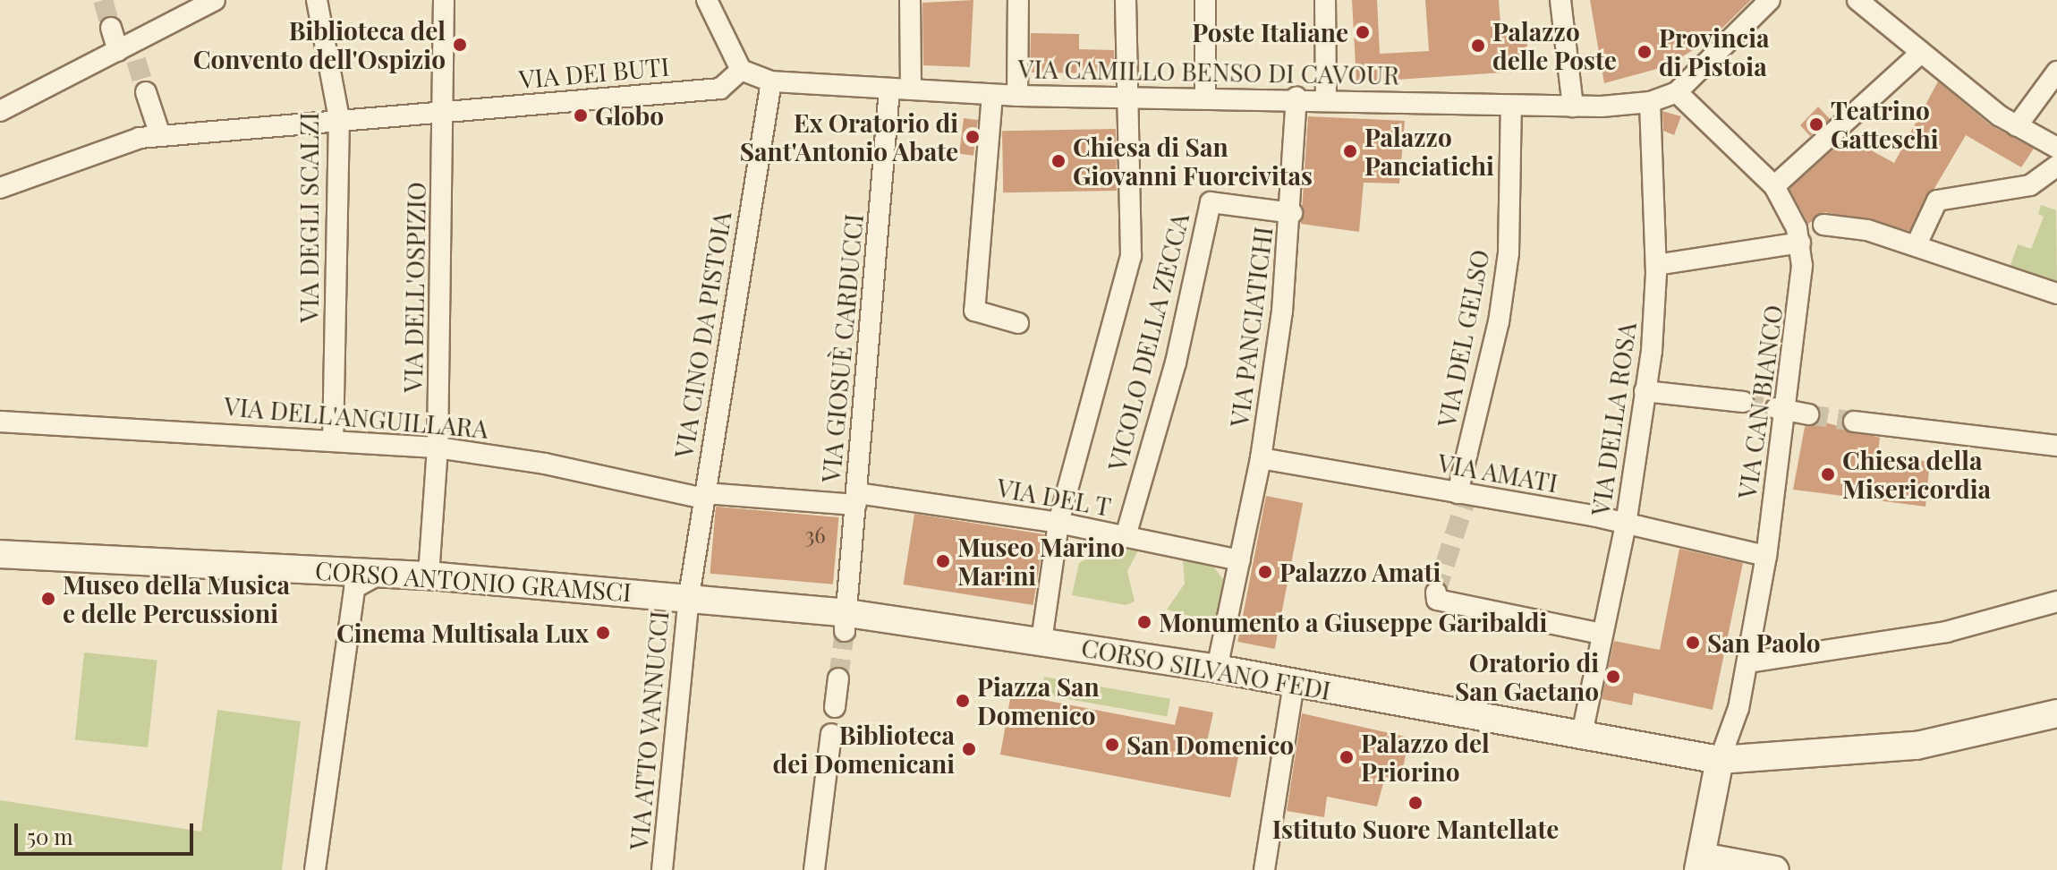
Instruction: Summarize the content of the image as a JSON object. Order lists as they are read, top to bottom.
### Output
{
  "streets": {
    "street": [
      "VIA CAMILLO BENSO DI CAVOUR",
      "VIA DEI BUTI",
      "VIA DEGLI SCALZI",
      "VIA DELL'OSPIZIO",
      "VIA PANCIATICHI",
      "VIA CINO DA PISTOIA",
      "VIA DEL GELSO",
      "VICOLO DELLA ZECCA",
      "VIA GIOSUÈ CARDUCCI",
      "VIA CAN BIANCO",
      "VIA DELL'ANGUILLARA",
      "VIA DELLA ROSA",
      "VIA AMATI",
      "VIA DEL T",
      "CORSO ANTONIO GRAMSCI",
      "CORSO SILVANO FEDI",
      "VIA ATTO VANNUCCI"
    ]
  },
  "crossings": [
    ["VIA CAMILLO BENSO DI CAVOUR", "VIA DEI BUTI"],
    ["VIA CAMILLO BENSO DI CAVOUR", "VIA PANCIATICHI"],
    ["VIA CAMILLO BENSO DI CAVOUR", "VIA CINO DA PISTOIA"],
    ["VIA CAMILLO BENSO DI CAVOUR", "VIA DEL GELSO"],
    ["VIA CAMILLO BENSO DI CAVOUR", "VIA GIOSUÈ CARDUCCI"],
    ["VIA CAMILLO BENSO DI CAVOUR", "VIA CAN BIANCO"],
    ["VIA CAMILLO BENSO DI CAVOUR", "VIA DELLA ROSA"],
    ["VIA DEI BUTI", "VIA DEGLI SCALZI"],
    ["VIA DEI BUTI", "VIA DELL'OSPIZIO"],
    ["VIA DEGLI SCALZI", "VIA DELL'ANGUILLARA"],
    ["VIA DELL'OSPIZIO", "VIA DELL'ANGUILLARA"],
    ["VIA DELL'OSPIZIO", "CORSO ANTONIO GRAMSCI"],
    ["VIA PANCIATICHI", "VICOLO DELLA ZECCA"],
    ["VIA PANCIATICHI", "VIA AMATI"],
    ["VIA PANCIATICHI", "VIA DEL T"],
    ["VIA PANCIATICHI", "CORSO SILVANO FEDI"],
    ["VIA CINO DA PISTOIA", "VIA DELL'ANGUILLARA"],
    ["VIA CINO DA PISTOIA", "VIA DEL T"],
    ["VIA CINO DA PISTOIA", "CORSO ANTONIO GRAMSCI"],
    ["VIA CINO DA PISTOIA", "CORSO SILVANO FEDI"],
    ["VIA CINO DA PISTOIA", "VIA ATTO VANNUCCI"],
    ["VIA DEL GELSO", "VIA AMATI"],
    ["VICOLO DELLA ZECCA", "VIA DEL T"],
    ["VIA GIOSUÈ CARDUCCI", "VIA DEL T"],
    ["VIA GIOSUÈ CARDUCCI", "CORSO SILVANO FEDI"],
    ["VIA CAN BIANCO", "VIA AMATI"],
    ["VIA CAN BIANCO", "CORSO SILVANO FEDI"],
    ["VIA DELL'ANGUILLARA", "VIA DEL T"],
    ["VIA DELLA ROSA", "VIA AMATI"],
    ["VIA DELLA ROSA", "CORSO SILVANO FEDI"],
    ["CORSO ANTONIO GRAMSCI", "CORSO SILVANO FEDI"],
    ["CORSO ANTONIO GRAMSCI", "VIA ATTO VANNUCCI"],
    ["CORSO SILVANO FEDI", "VIA ATTO VANNUCCI"]
  ],
  "places": [
    "Poste Italiane",
    "Biblioteca del Convento dell'Ospizio",
    "Palazzo delle Poste",
    "Provincia di Pistoia",
    "Globo",
    "Teatrino Gatteschi",
    "Ex Oratorio di Sant'Antonio Abate",
    "Palazzo Panciatichi",
    "Chiesa di San Giovanni Fuorcivitas",
    "Chiesa della Misericordia",
    "Museo Marino Marini",
    "Palazzo Amati",
    "Museo della Musica e delle Percussioni",
    "Monumento a Giuseppe Garibaldi",
    "Cinema Multisala Lux",
    "San Paolo",
    "Oratorio di San Gaetano",
    "Piazza San Domenico",
    "San Domenico",
    "Biblioteca dei Domenicani",
    "Palazzo del Priorino",
    "Istituto Suore Mantellate"
  ],
  "house_numbers": ["36"],
  "scale_bar": "50 m"
}
